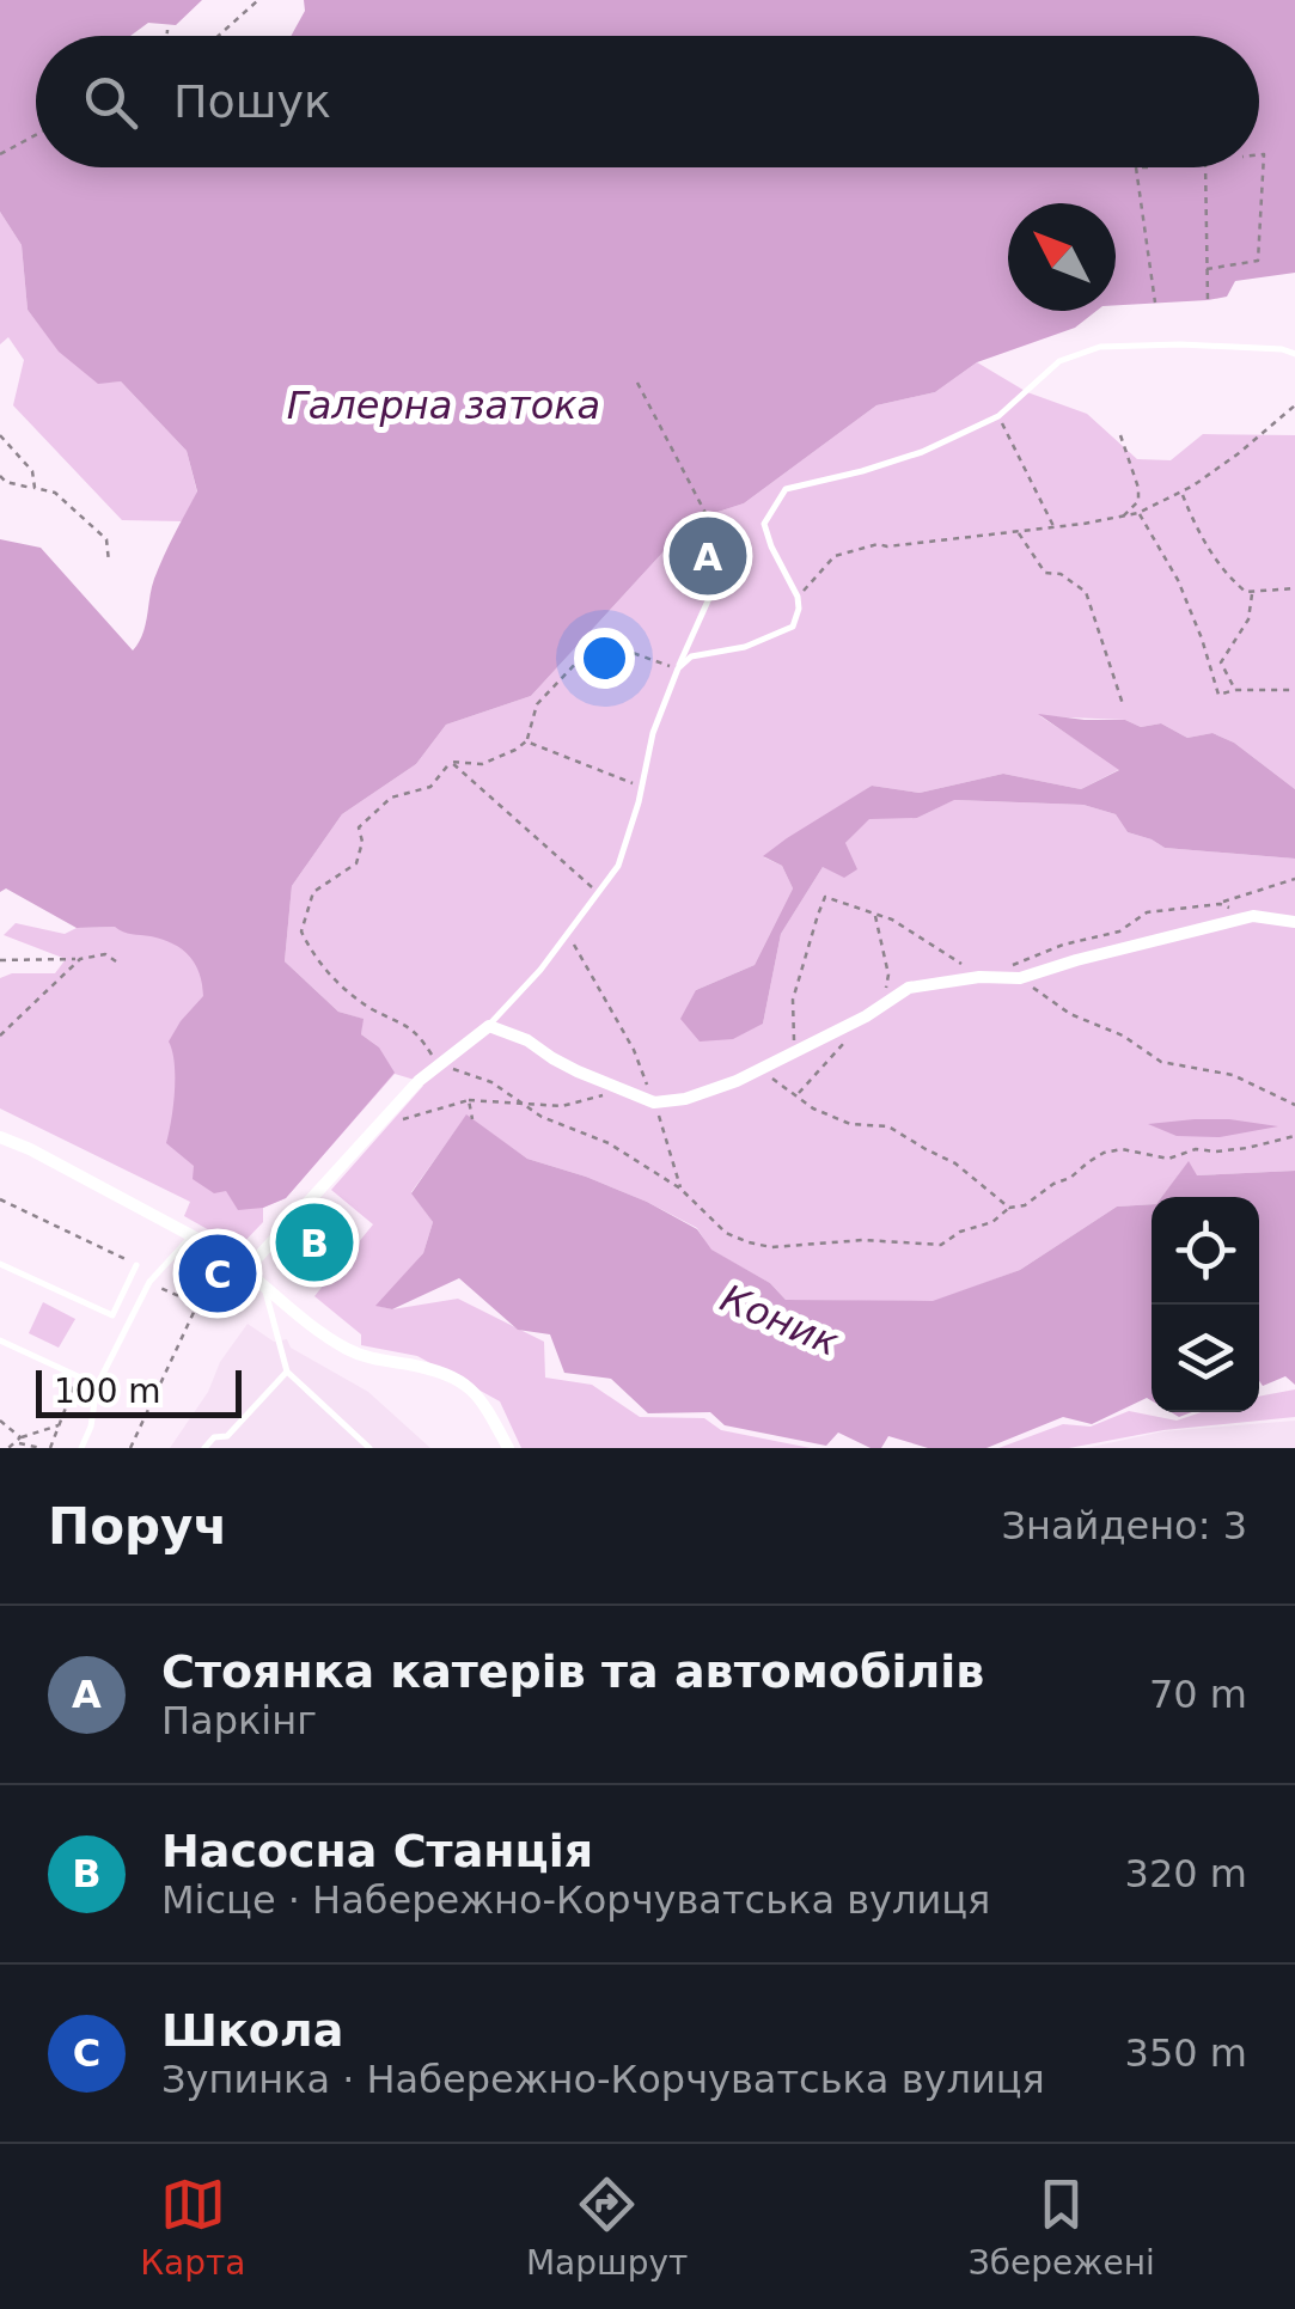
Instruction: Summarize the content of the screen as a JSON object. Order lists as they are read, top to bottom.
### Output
{
  "water": ["Галерна затока", "Коник"],
  "scale_bar": "100 m",
  "north": "top left",
  "page": {
    "search": "Пошук",
    "pins": ["A", "B", "C"],
    "scale": "100 m",
    "heading": ["Поруч", "Знайдено: 3"],
    "list": [
      {
        "mark": "A",
        "name": "Стоянка катерів та автомобілів",
        "note": "Паркінг",
        "value": "70 m"
      },
      {
        "mark": "B",
        "name": "Насосна Станція",
        "note": "Місце · Набережно-Корчуватська вулиця",
        "value": "320 m"
      },
      {
        "mark": "C",
        "name": "Школа",
        "note": "Зупинка · Набережно-Корчуватська вулиця",
        "value": "350 m"
      }
    ],
    "nav": ["Карта", "Маршрут", "Збережені"]
  }
}
